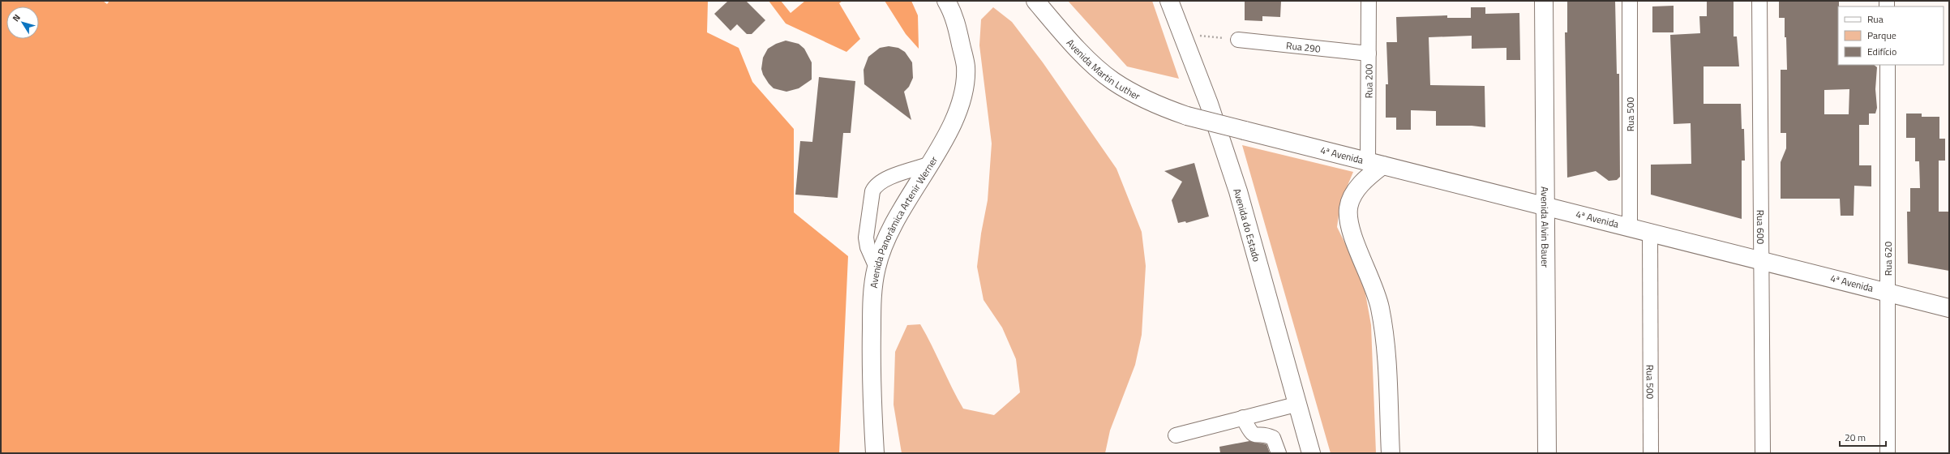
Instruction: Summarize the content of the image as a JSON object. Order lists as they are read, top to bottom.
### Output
{
  "streets": {
    "main road": [
      "Avenida Martin Luther",
      "4ª Avenida",
      "Avenida Panorâmica Artenir Werner",
      "Avenida do Estado",
      "Avenida Alvin Bauer"
    ],
    "street": [
      "Rua 290",
      "Rua 200",
      "Rua 500",
      "Rua 600",
      "Rua 620"
    ]
  },
  "crossings": [
    ["Rua 290", "Rua 200"],
    ["Avenida Martin Luther", "4ª Avenida"],
    ["Rua 200", "4ª Avenida"],
    ["Rua 500", "4ª Avenida"],
    ["4ª Avenida", "Avenida Alvin Bauer"],
    ["4ª Avenida", "Rua 600"],
    ["4ª Avenida", "Rua 620"]
  ],
  "legend": ["Rua", "Parque", "Edifício"],
  "scale_bar": "20 m",
  "north": "top left"
}
